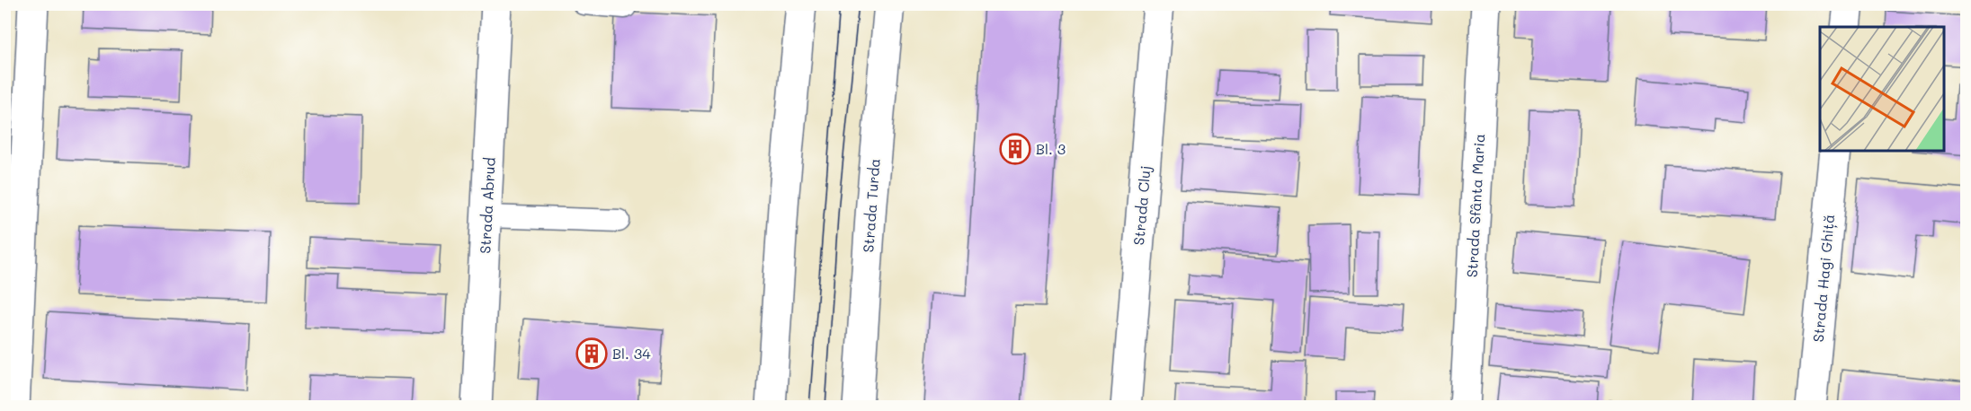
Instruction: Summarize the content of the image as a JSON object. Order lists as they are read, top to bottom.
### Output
{
  "streets": {
    "street": [
      "Strada Abrud",
      "Strada Turda",
      "Strada Cluj",
      "Strada Sfânta Maria",
      "Strada Hagi Ghiță"
    ]
  },
  "places": {
    "building": ["Bl. 3", "Bl. 34"]
  }
}
